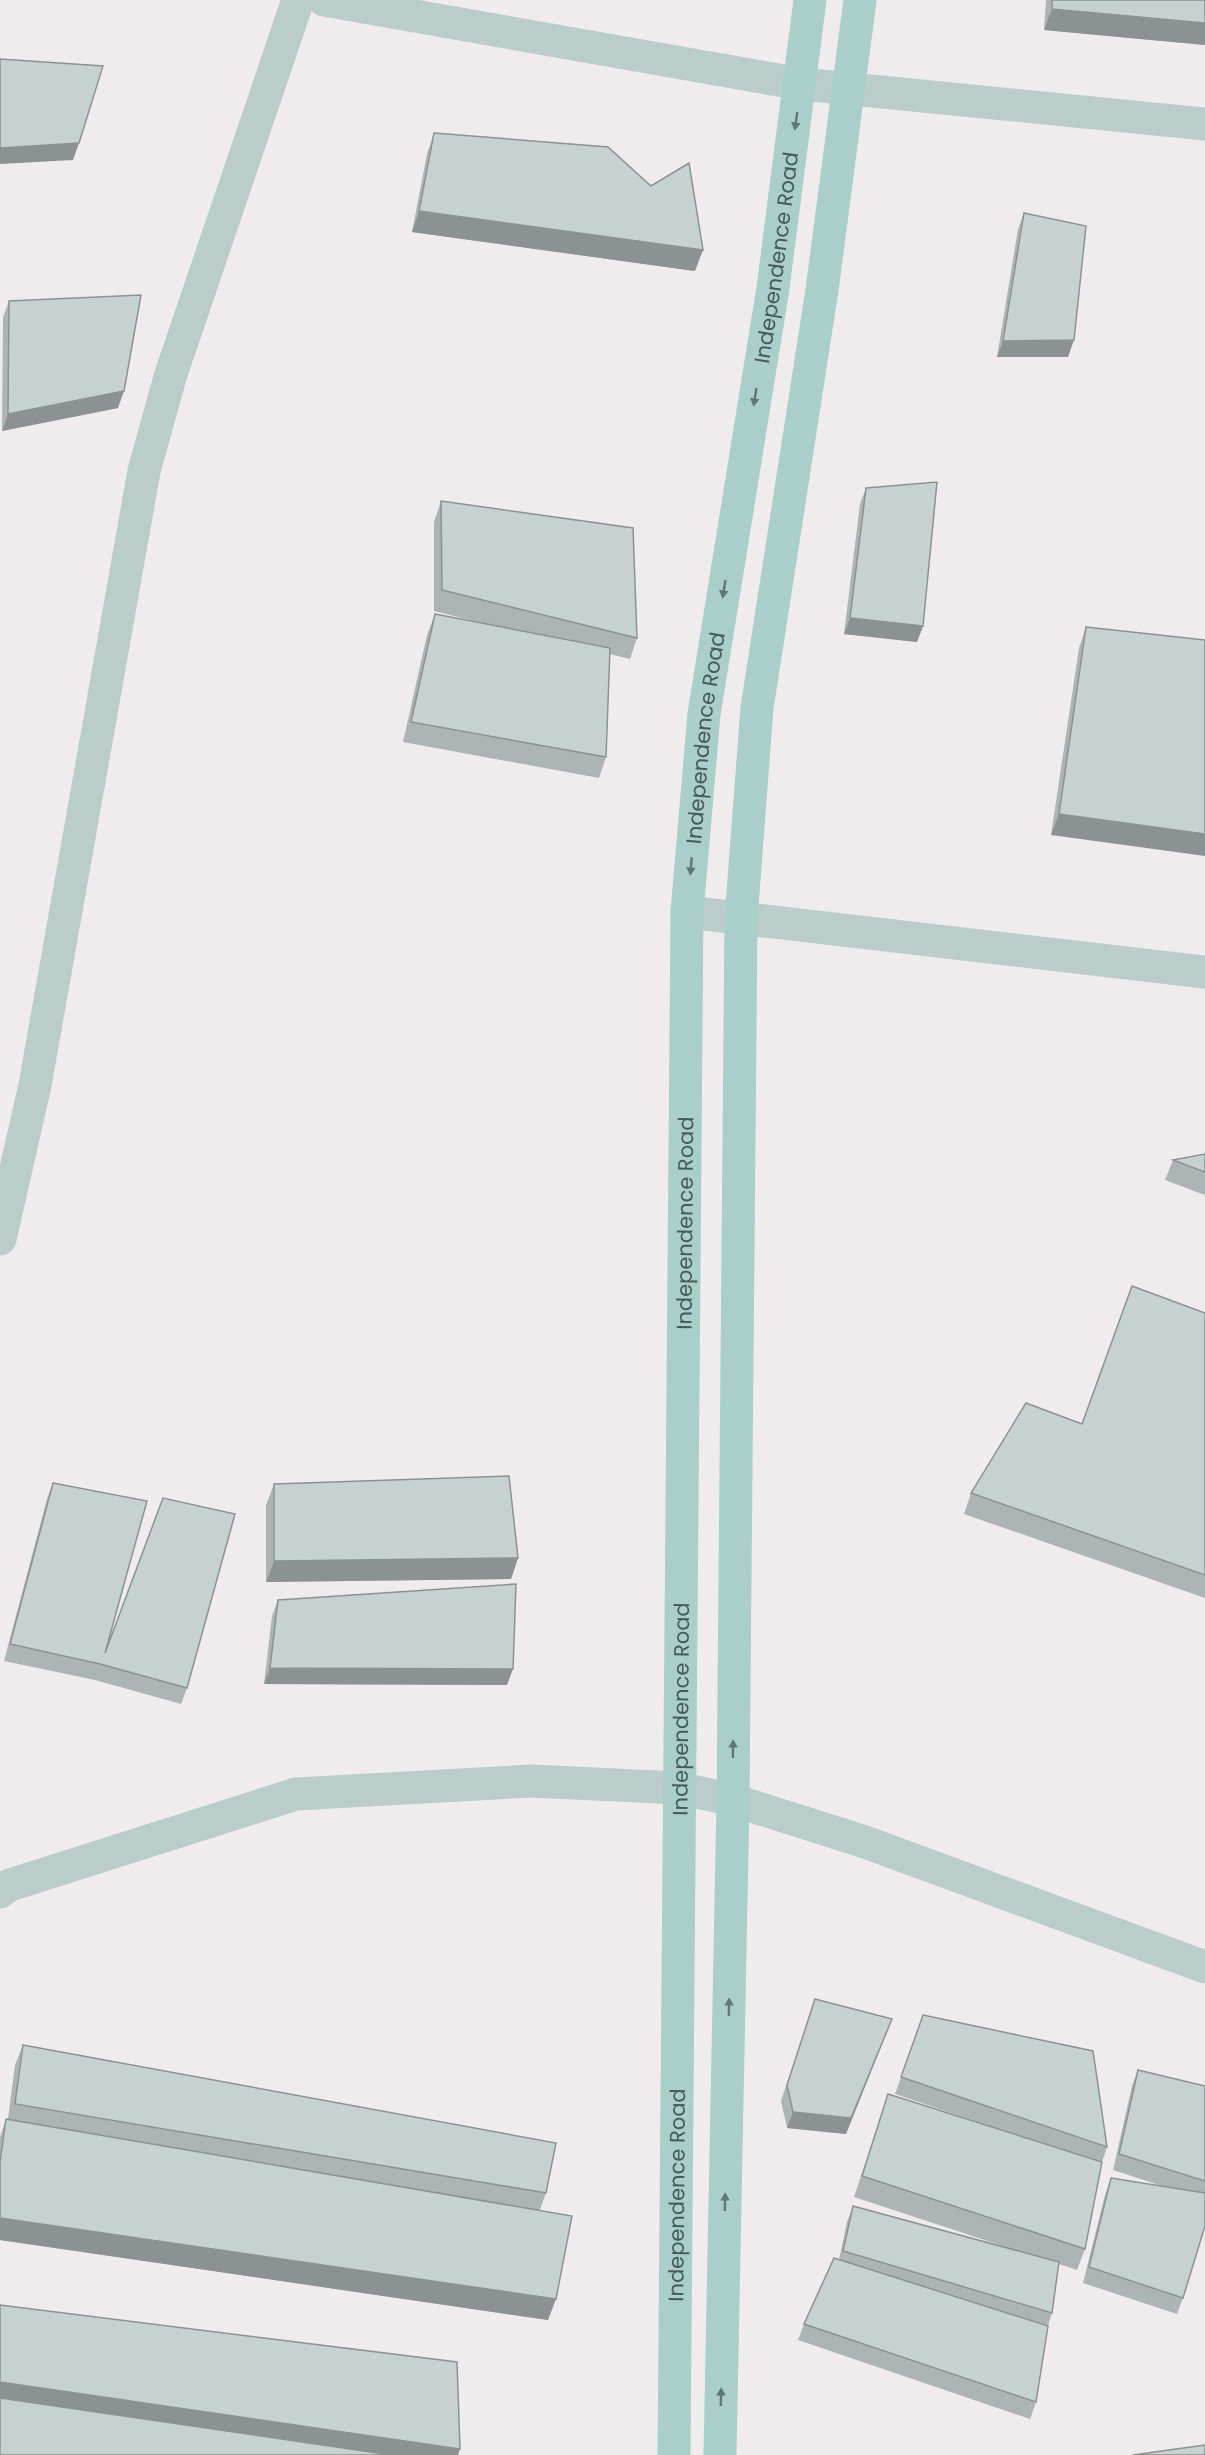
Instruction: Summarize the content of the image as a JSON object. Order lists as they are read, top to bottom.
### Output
{
  "streets": {
    "main road": ["Independence Road"]
  }
}
